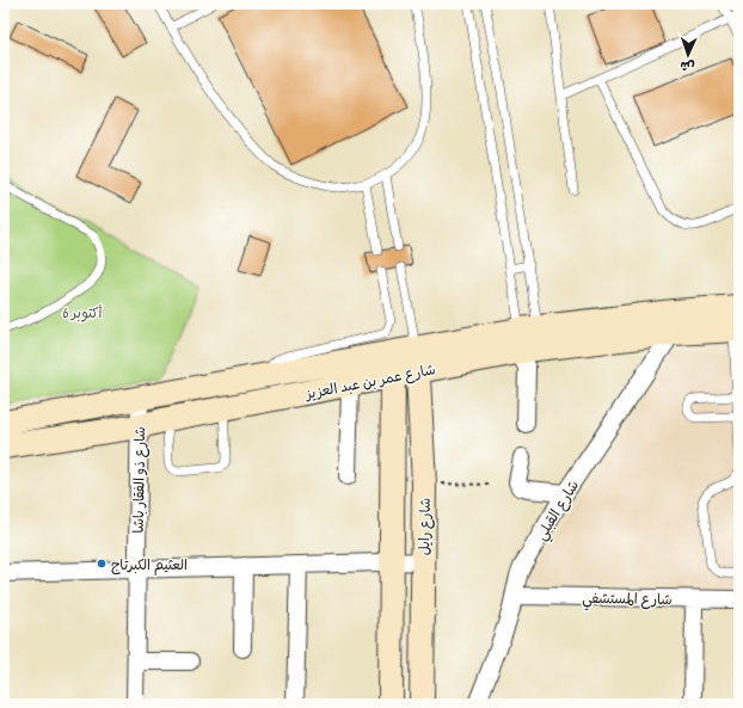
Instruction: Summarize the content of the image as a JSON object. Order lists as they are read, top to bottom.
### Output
{
  "streets": {
    "main road": ["شارع عمر بن عبد العزيز", "شارع رايل"],
    "street": ["شارع ذو الفقار باشا", "شارع القبلي", "شارع المستشفي"]
  },
  "crossings": [
    ["شارع عمر بن عبد العزيز", "شارع ذو الفقار باشا"],
    ["شارع عمر بن عبد العزيز", "شارع القبلي"],
    ["شارع عمر بن عبد العزيز", "شارع رايل"],
    ["شارع القبلي", "شارع المستشفي"]
  ],
  "parks": ["6 أكتوبر"],
  "places": ["العثيم الكبرتاج"],
  "north": "bottom"
}
